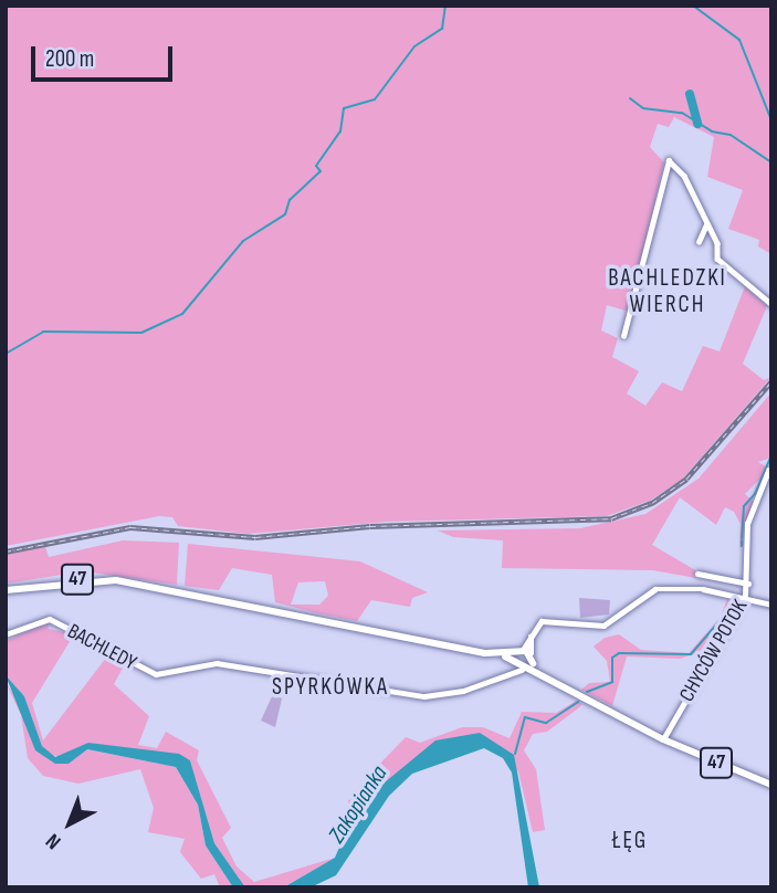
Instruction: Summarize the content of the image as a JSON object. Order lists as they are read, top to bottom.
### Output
{
  "streets": {
    "main road": ["47"],
    "street": ["BACHLEDY", "CHYCÓW POTOK"]
  },
  "crossings": [
    ["47", "BACHLEDY"],
    ["47", "CHYCÓW POTOK"]
  ],
  "districts": ["BACHLEDZKI WIERCH", "SPYRKÓWKA", "ŁĘG"],
  "water": ["Zakopianka"],
  "scale_bar": "200 m",
  "north": "bottom left"
}
